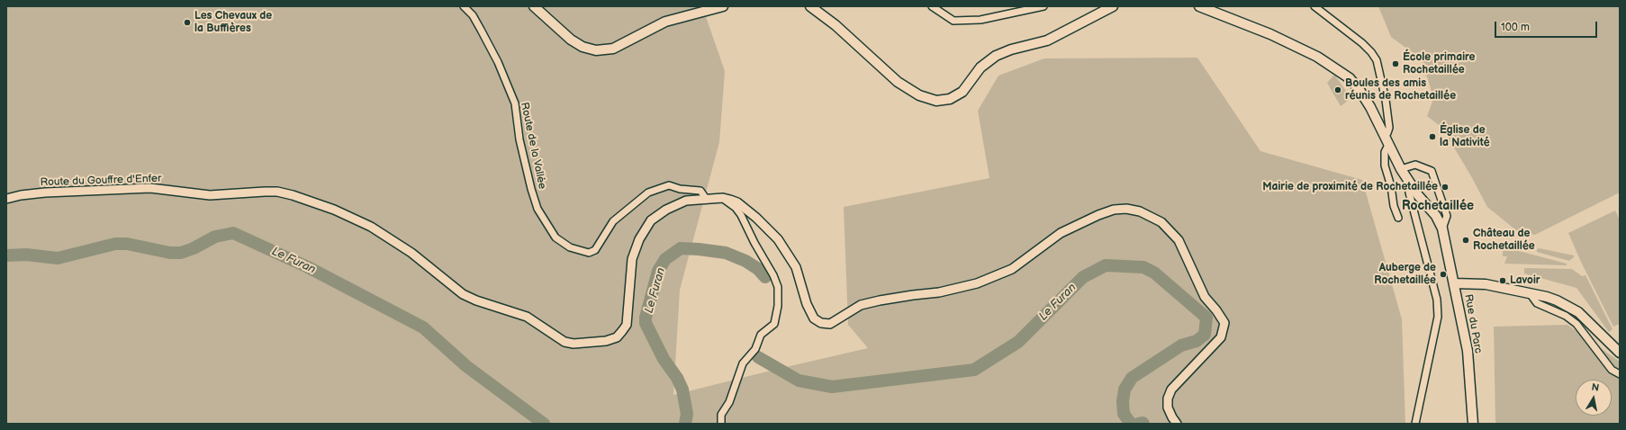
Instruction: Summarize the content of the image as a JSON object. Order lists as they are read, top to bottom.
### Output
{
  "streets": {
    "main road": ["Rue du Parc"],
    "street": ["Route de la Vallée", "Route du Gouffre d'Enfer"]
  },
  "crossings": [
    ["Route de la Vallée", "Route du Gouffre d'Enfer"]
  ],
  "districts": ["Rochetaillée"],
  "water": ["Le Furan"],
  "places": [
    "Les Chevaux de la Buffières",
    "École primaire Rochetaillée",
    "Boules des amis réunis de Rochetaillée",
    "Église de la Nativité",
    "Mairie de proximité de Rochetaillée",
    "Château de Rochetaillée",
    "Auberge de Rochetaillée",
    "Lavoir"
  ],
  "scale_bar": "100 m",
  "north": "top"
}
